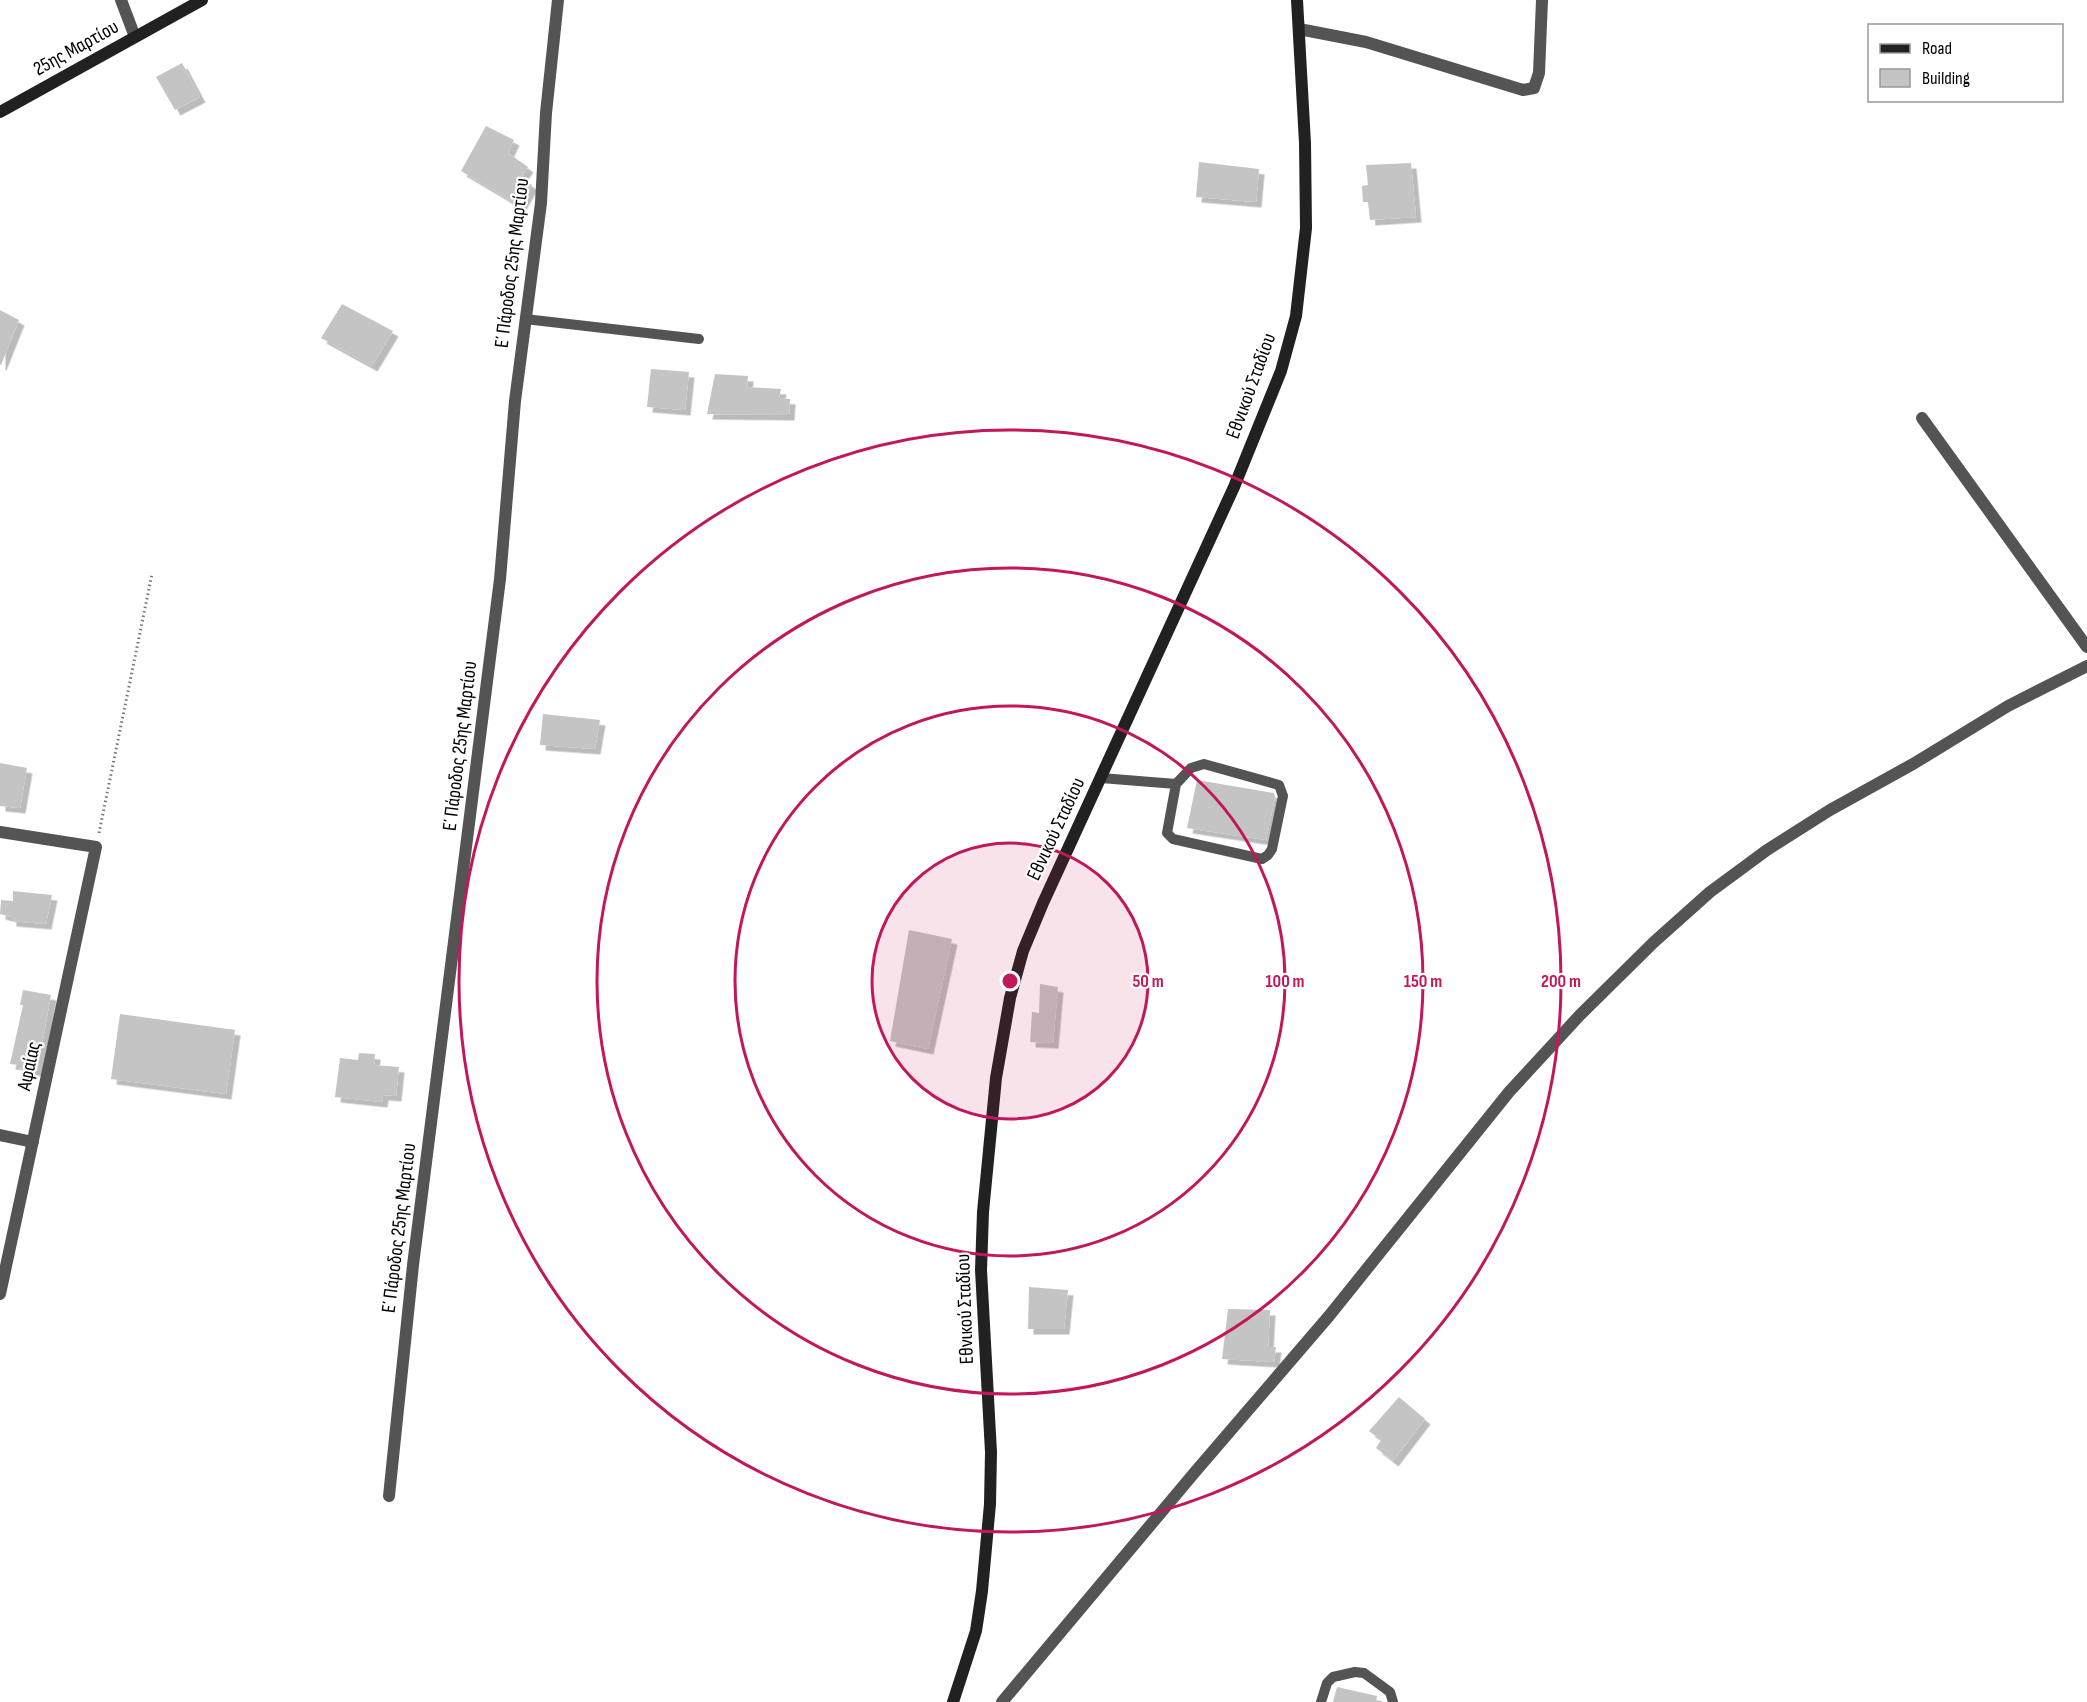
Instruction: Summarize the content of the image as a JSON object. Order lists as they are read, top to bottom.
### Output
{
  "streets": {
    "street": [
      "25ης Μαρτίου",
      "Ε΄ Πάροδος 25ης Μαρτίου",
      "Εθνικού Σταδίου",
      "Αφαίας"
    ]
  },
  "legend": ["Road", "Building"],
  "rings": [
    "50 m",
    "100 m",
    "150 m",
    "200 m"
  ]
}
